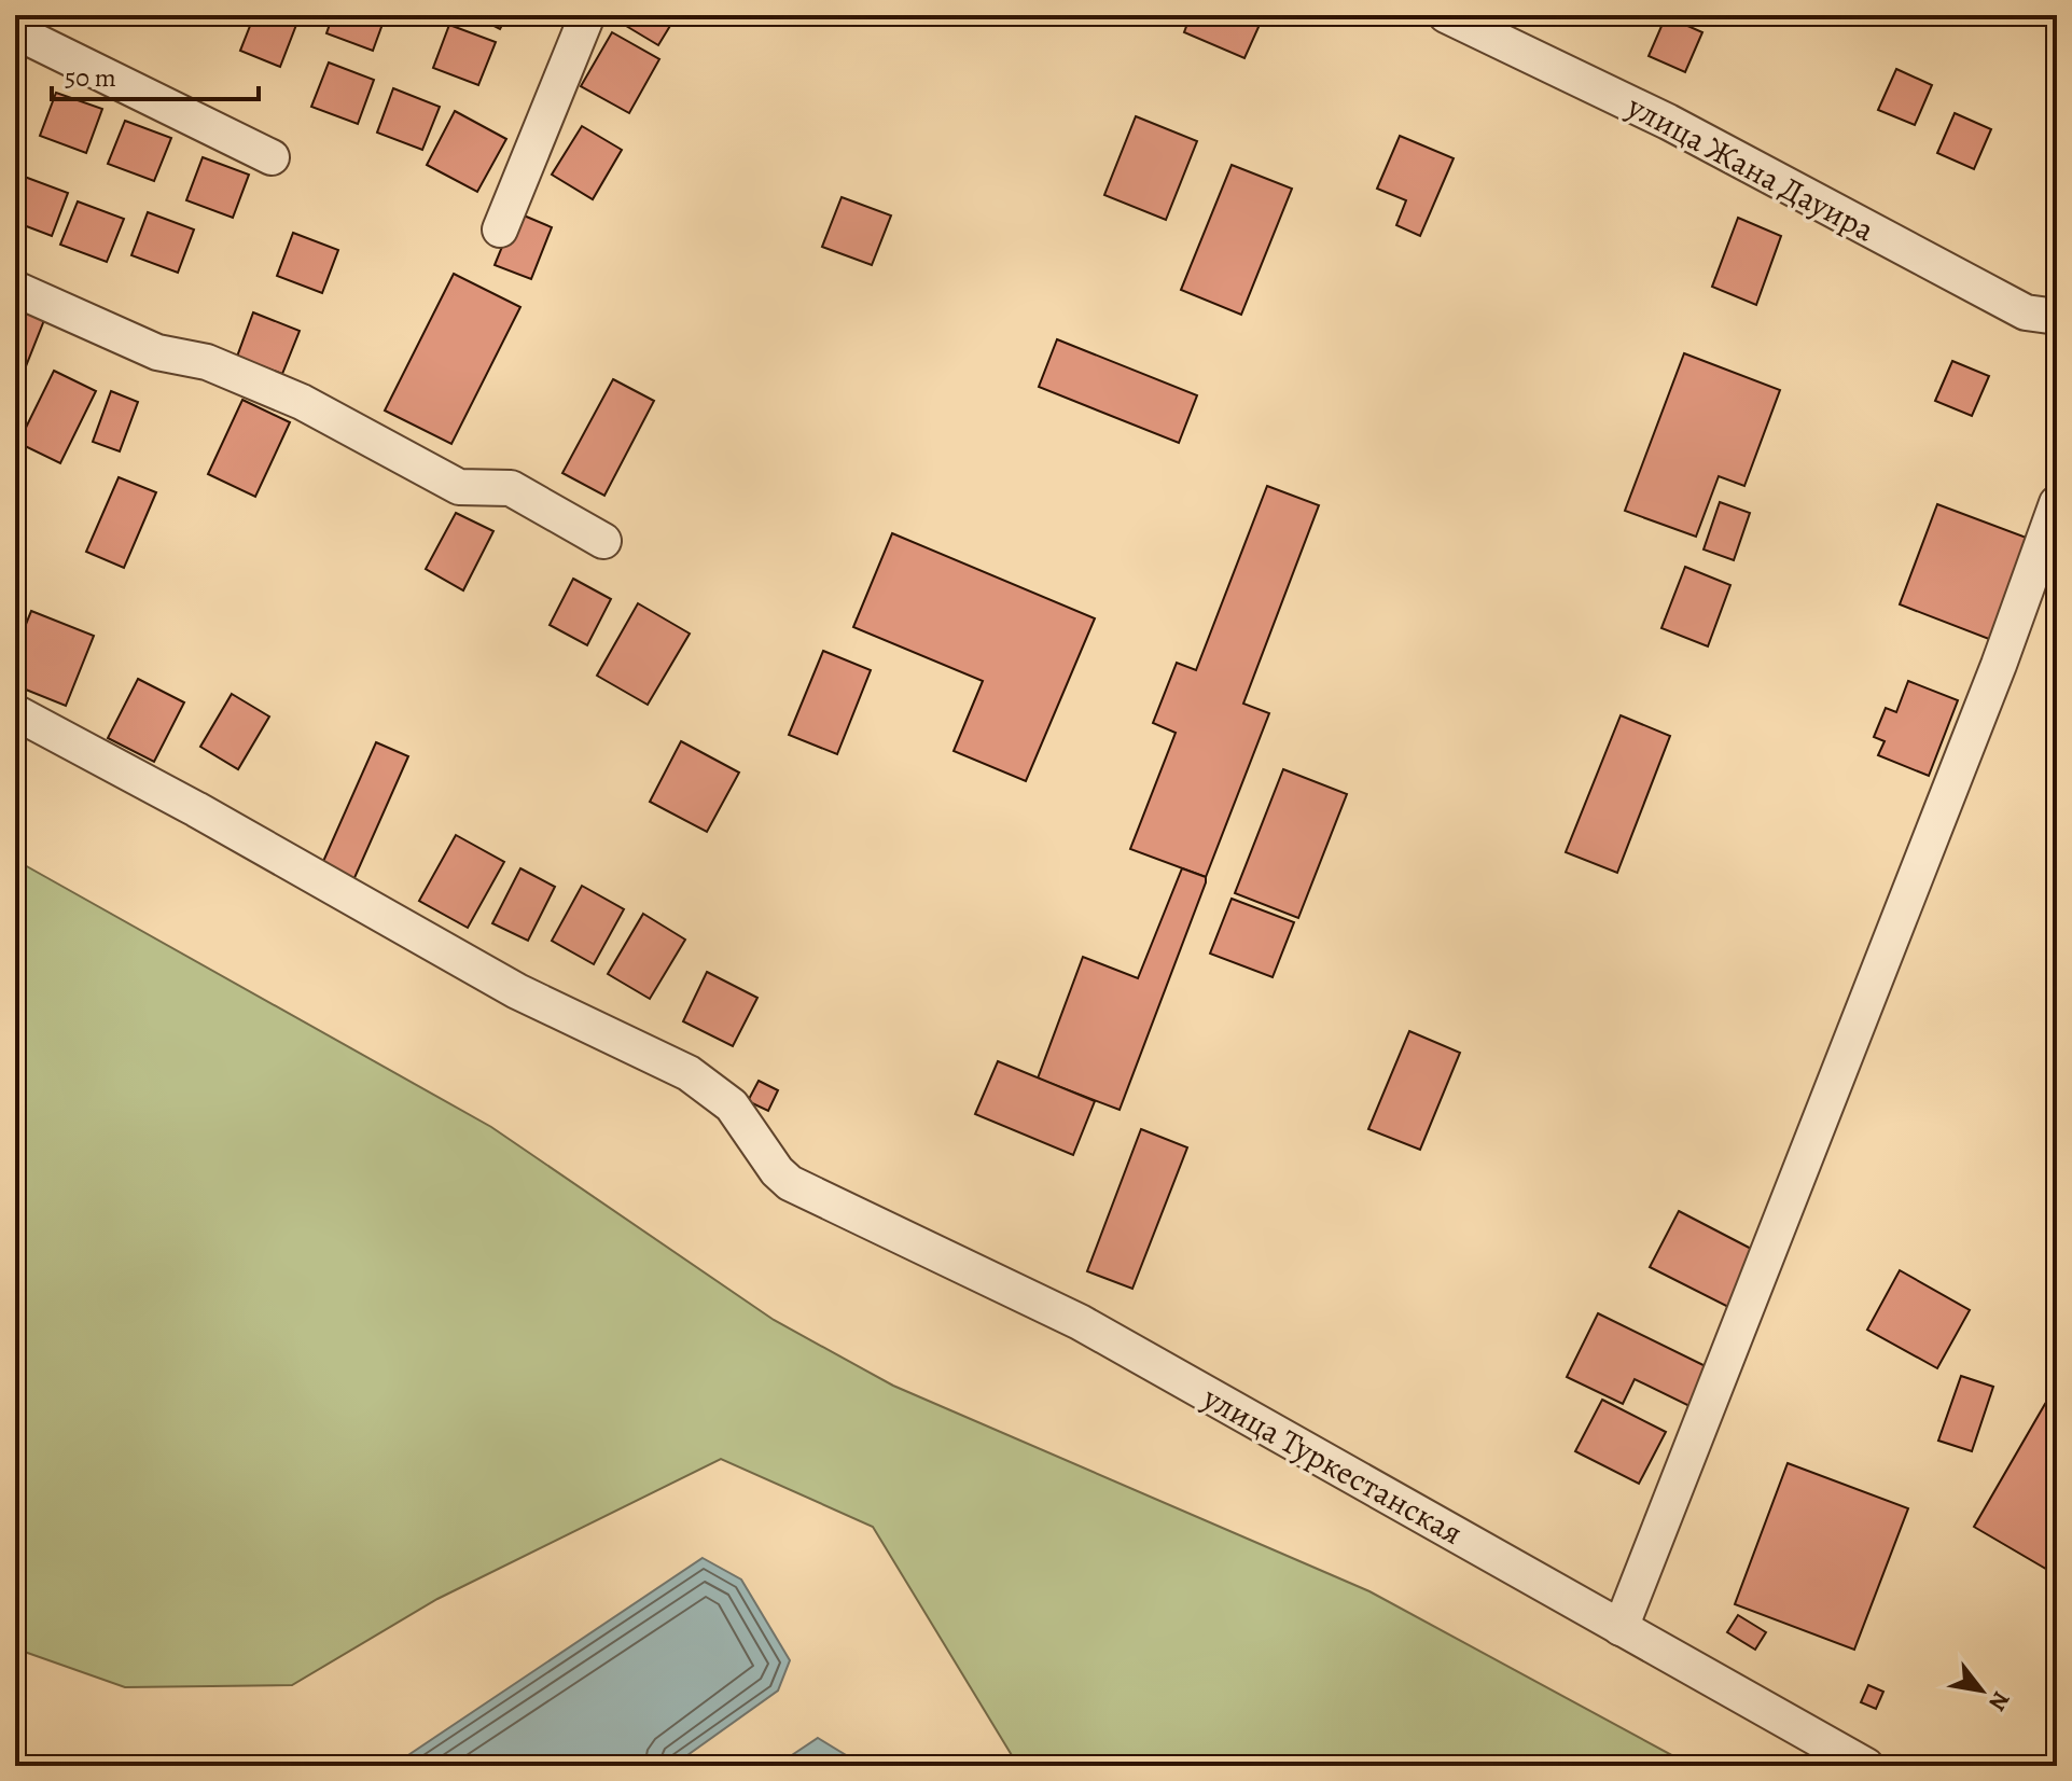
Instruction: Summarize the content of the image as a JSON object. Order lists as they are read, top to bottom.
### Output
{
  "streets": {
    "street": ["улица Жана Дауира", "улица Туркестанская"]
  },
  "scale_bar": "50 m",
  "north": "bottom right"
}
